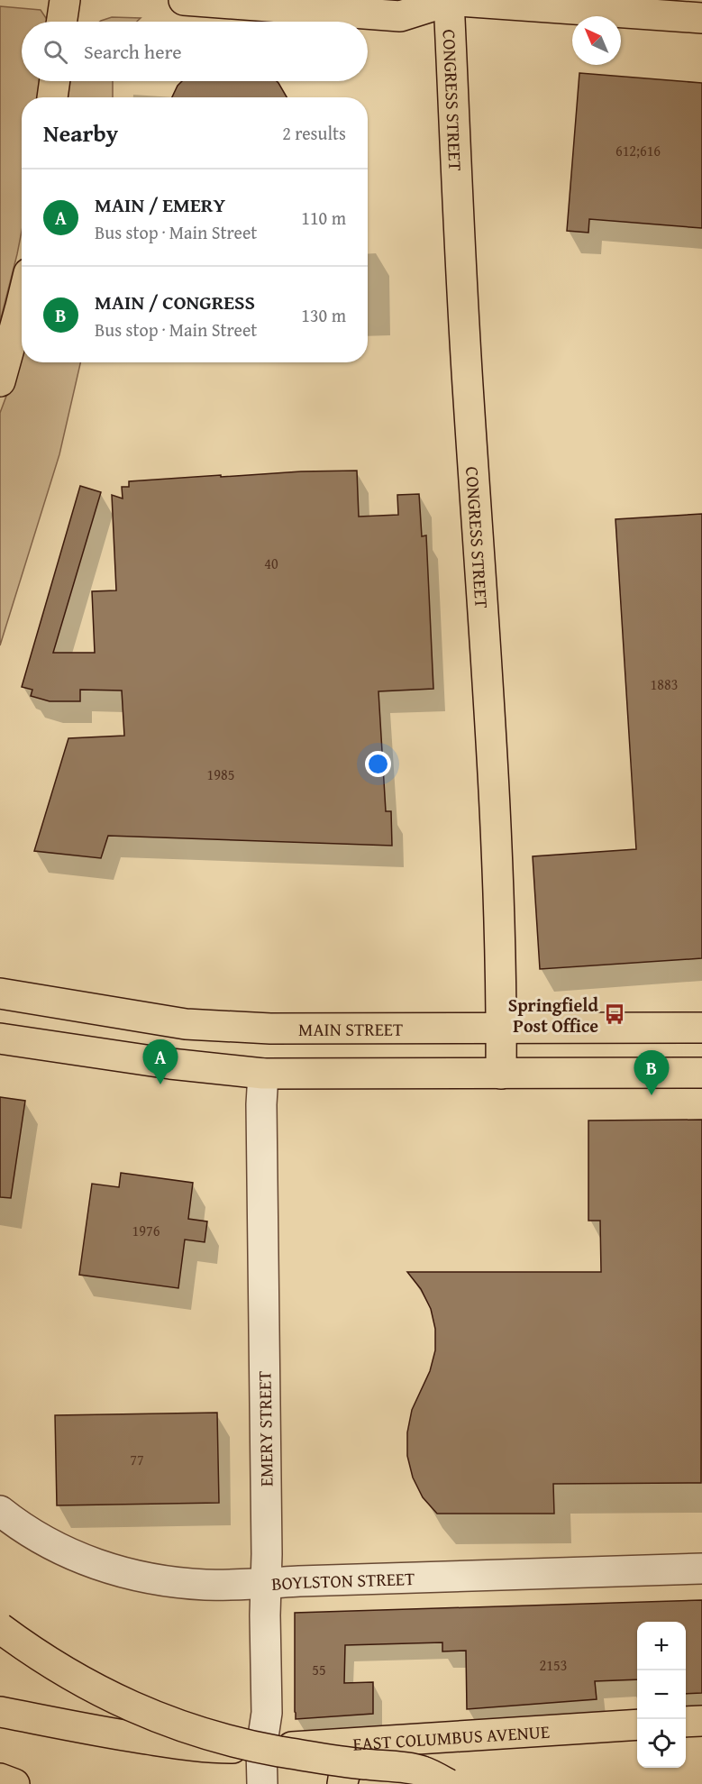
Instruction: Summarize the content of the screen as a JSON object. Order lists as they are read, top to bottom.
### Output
{
  "streets": {
    "main road": ["CONGRESS STREET", "MAIN STREET", "EAST COLUMBUS AVENUE"],
    "street": ["EMERY STREET", "BOYLSTON STREET"]
  },
  "crossings": [
    ["CONGRESS STREET", "MAIN STREET"],
    ["EMERY STREET", "BOYLSTON STREET"],
    ["EMERY STREET", "EAST COLUMBUS AVENUE"]
  ],
  "places": {
    "bus stop": ["Springfield Post Office"]
  },
  "house_numbers": [
    "612;616",
    "40",
    "1883",
    "1985",
    "1976",
    "77",
    "2153",
    "55"
  ],
  "north": "top left",
  "page": {
    "search": "Search here",
    "heading": ["Nearby", "2 results"],
    "list": [
      {
        "mark": "A",
        "name": "MAIN / EMERY",
        "note": "Bus stop · Main Street",
        "value": "110 m"
      },
      {
        "mark": "B",
        "name": "MAIN / CONGRESS",
        "note": "Bus stop · Main Street",
        "value": "130 m"
      }
    ],
    "pins": ["A", "B"],
    "map_buttons": ["+", "−"]
  }
}
